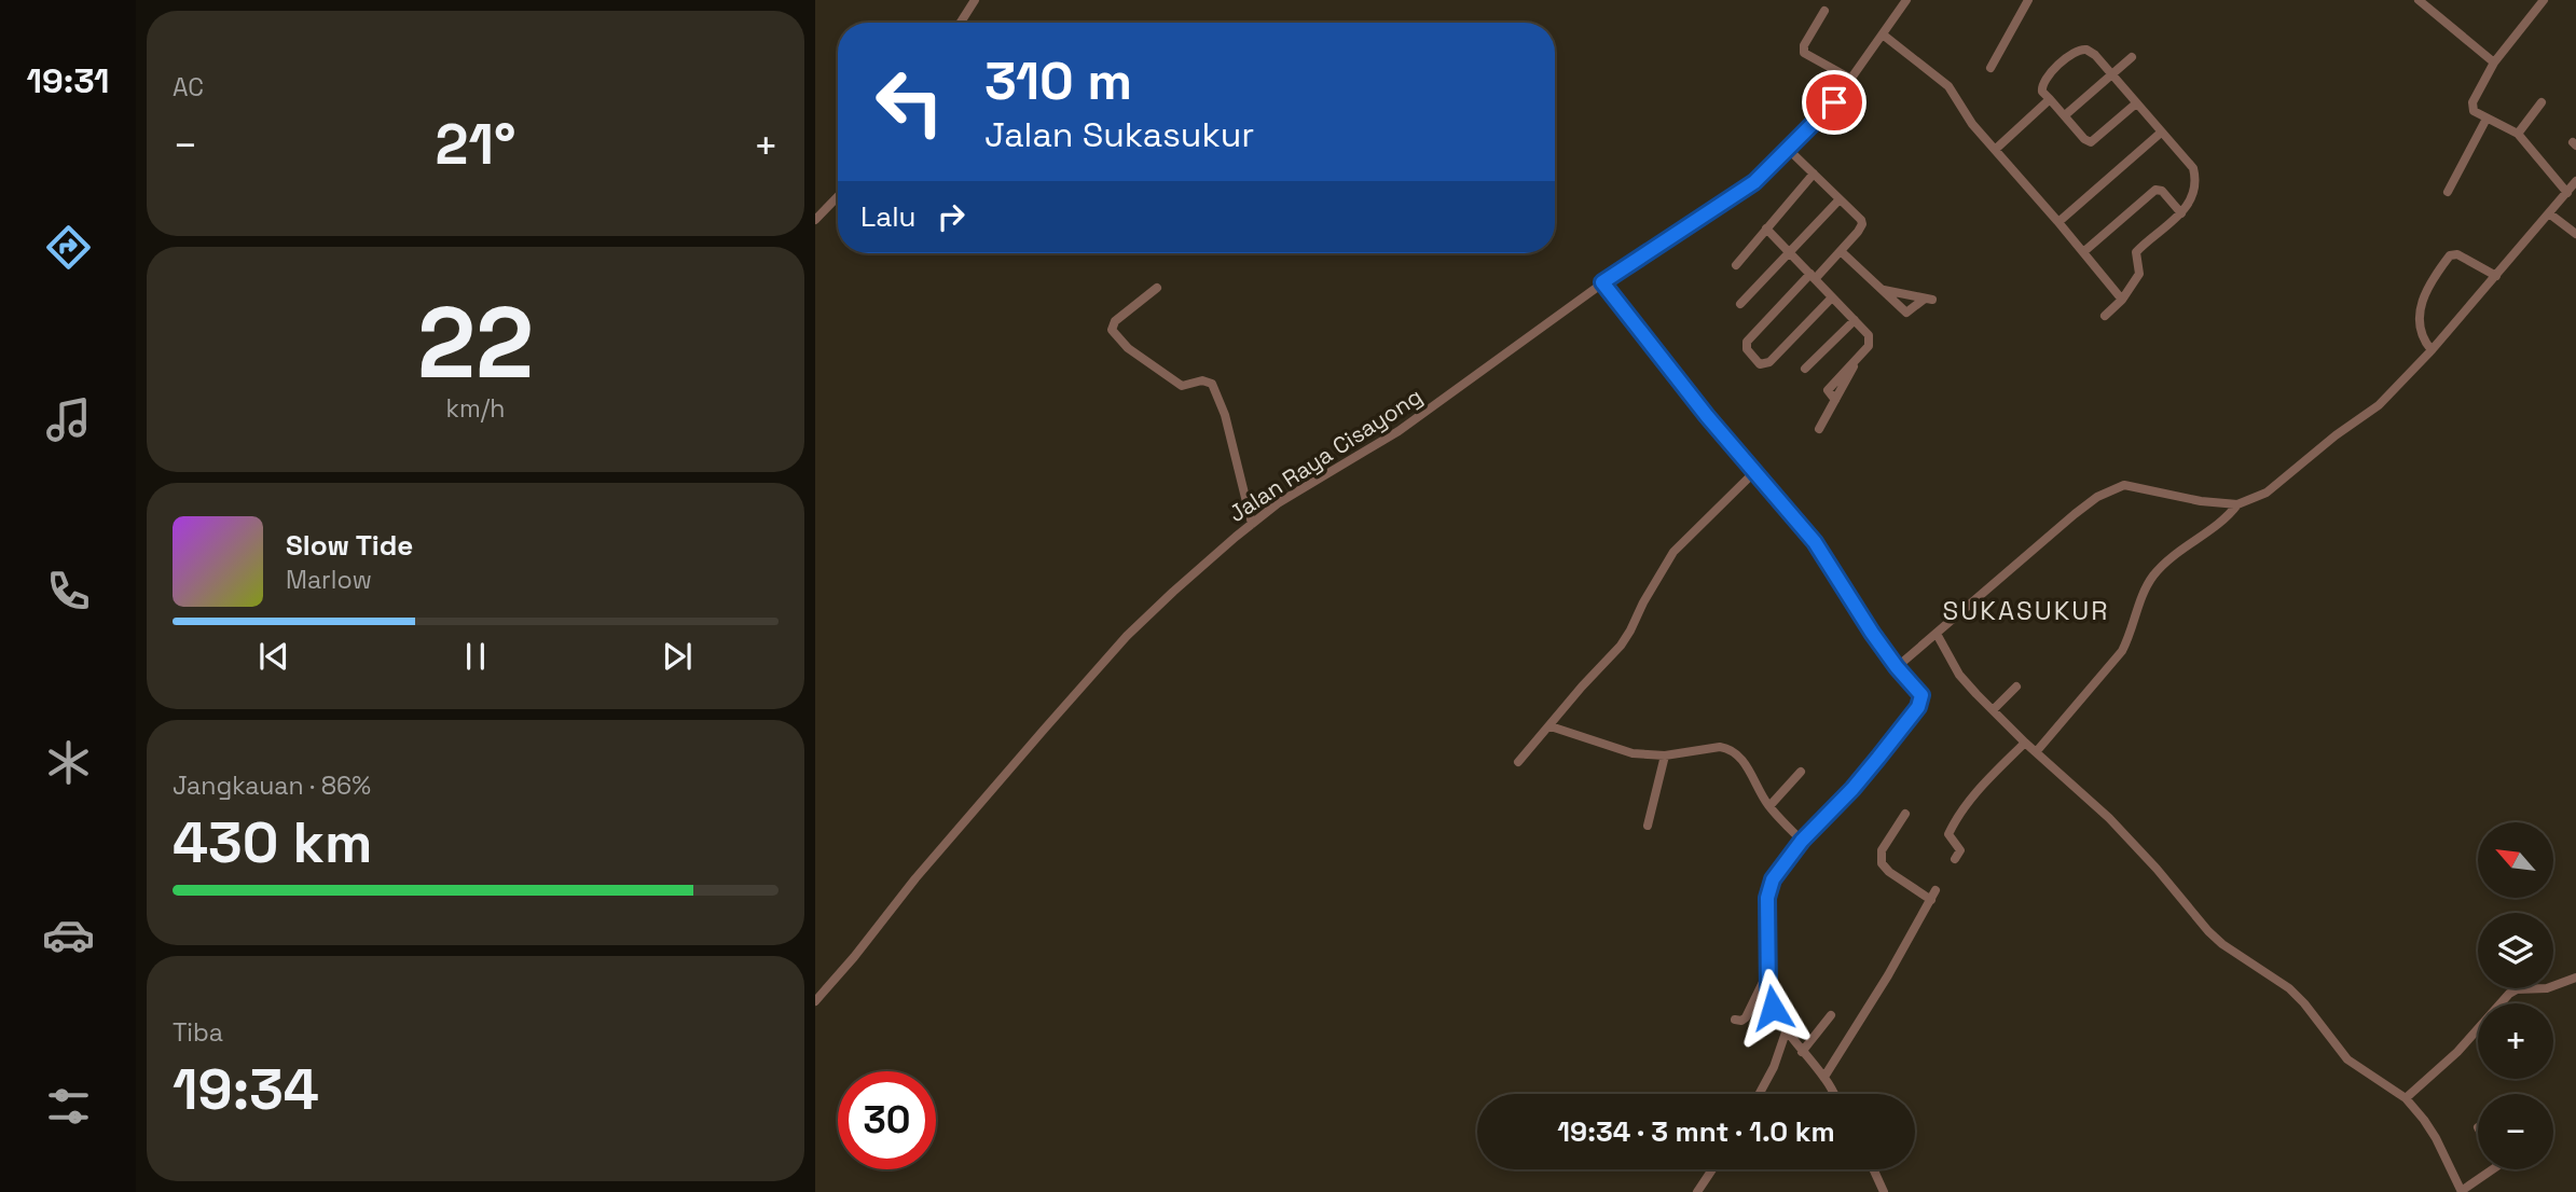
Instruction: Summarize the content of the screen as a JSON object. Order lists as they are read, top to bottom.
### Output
{
  "streets": {
    "street": ["Jalan Raya Cisayong"]
  },
  "districts": ["SUKASUKUR"],
  "north": "top left",
  "page": {
    "tabs": "19:31",
    "tile": [
      "AC",
      ["22", "km/h"],
      ["Jangkauan · 86%", "430 km"],
      ["Tiba", "19:34"]
    ],
    "turn": ["310 m", "Jalan Sukasukur"],
    "heat": ["−", "21°", "+"],
    "then": "Lalu",
    "song": ["Slow Tide", "Marlow"],
    "map_buttons": ["+", "−"],
    "limit": "30",
    "trip": "19:34 · 3 mnt · 1.0 km"
  }
}
